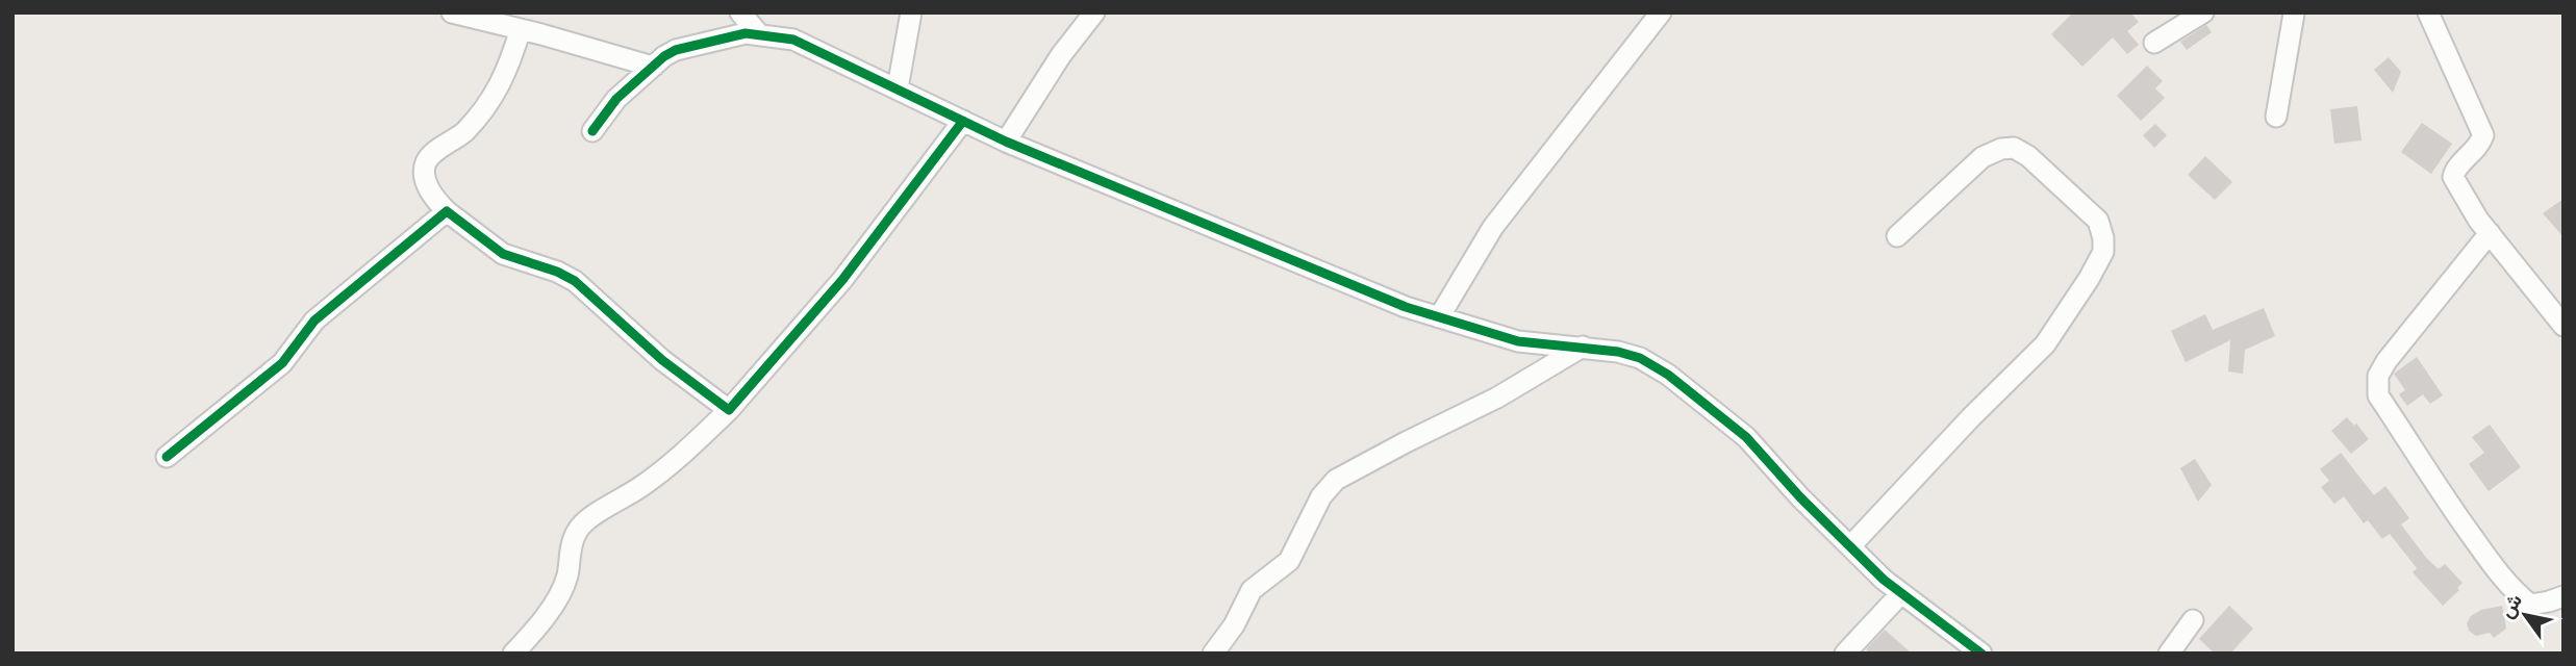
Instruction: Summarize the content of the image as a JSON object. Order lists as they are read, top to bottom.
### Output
{
  "north": "top left"
}
